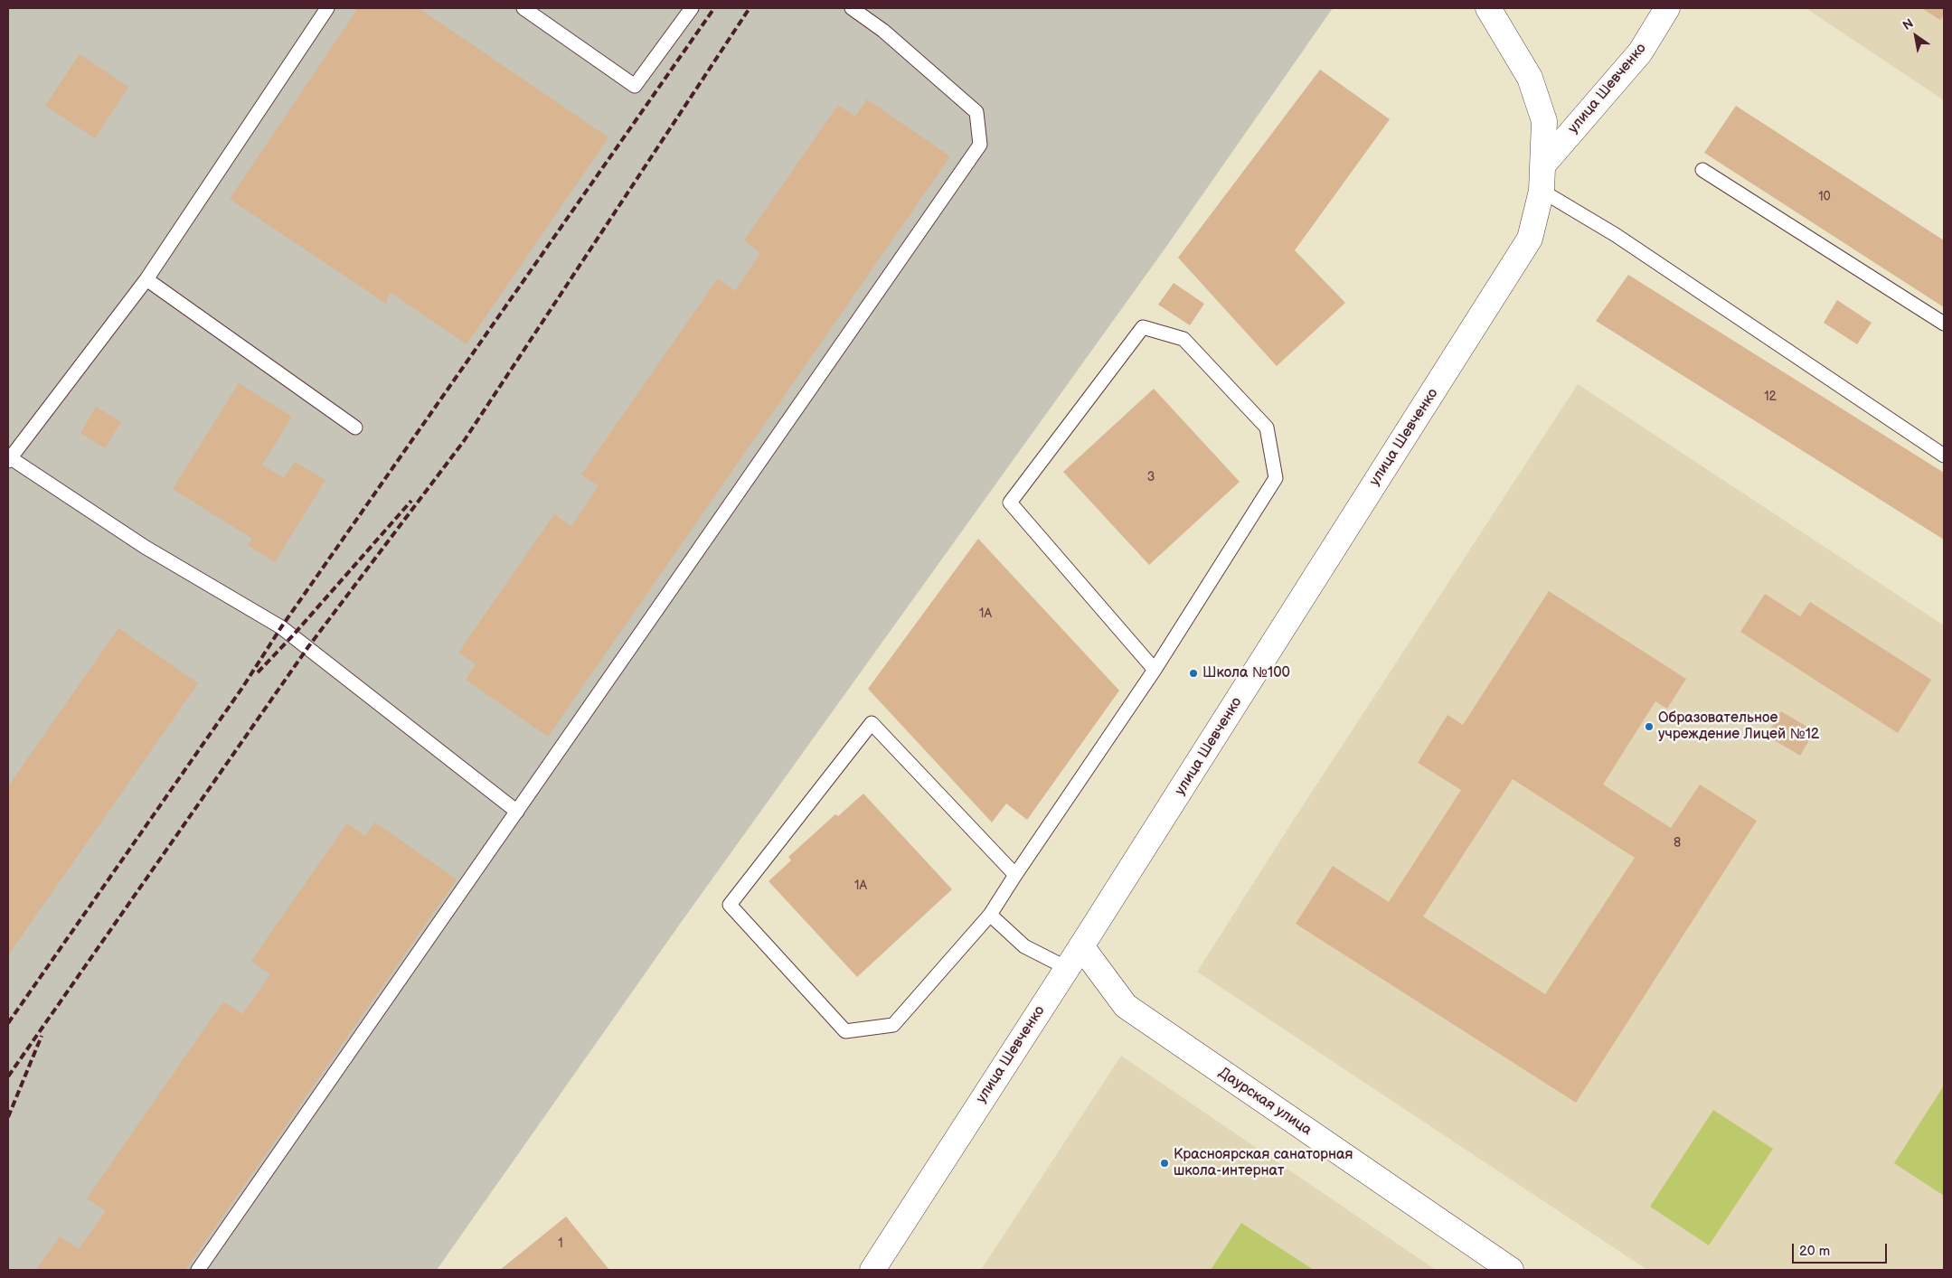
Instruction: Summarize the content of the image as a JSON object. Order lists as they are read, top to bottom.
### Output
{
  "streets": {
    "street": ["улица Шевченко", "Даурская улица"]
  },
  "crossings": [
    ["улица Шевченко", "Даурская улица"]
  ],
  "places": ["Школа №100", "Образовательное учреждение Лицей №12", "Красноярская санаторная школа-интернат"],
  "house_numbers": [
    "10",
    "12",
    "3",
    "1А",
    "8",
    "1А",
    "1"
  ],
  "scale_bar": "20 m",
  "north": "top left"
}
